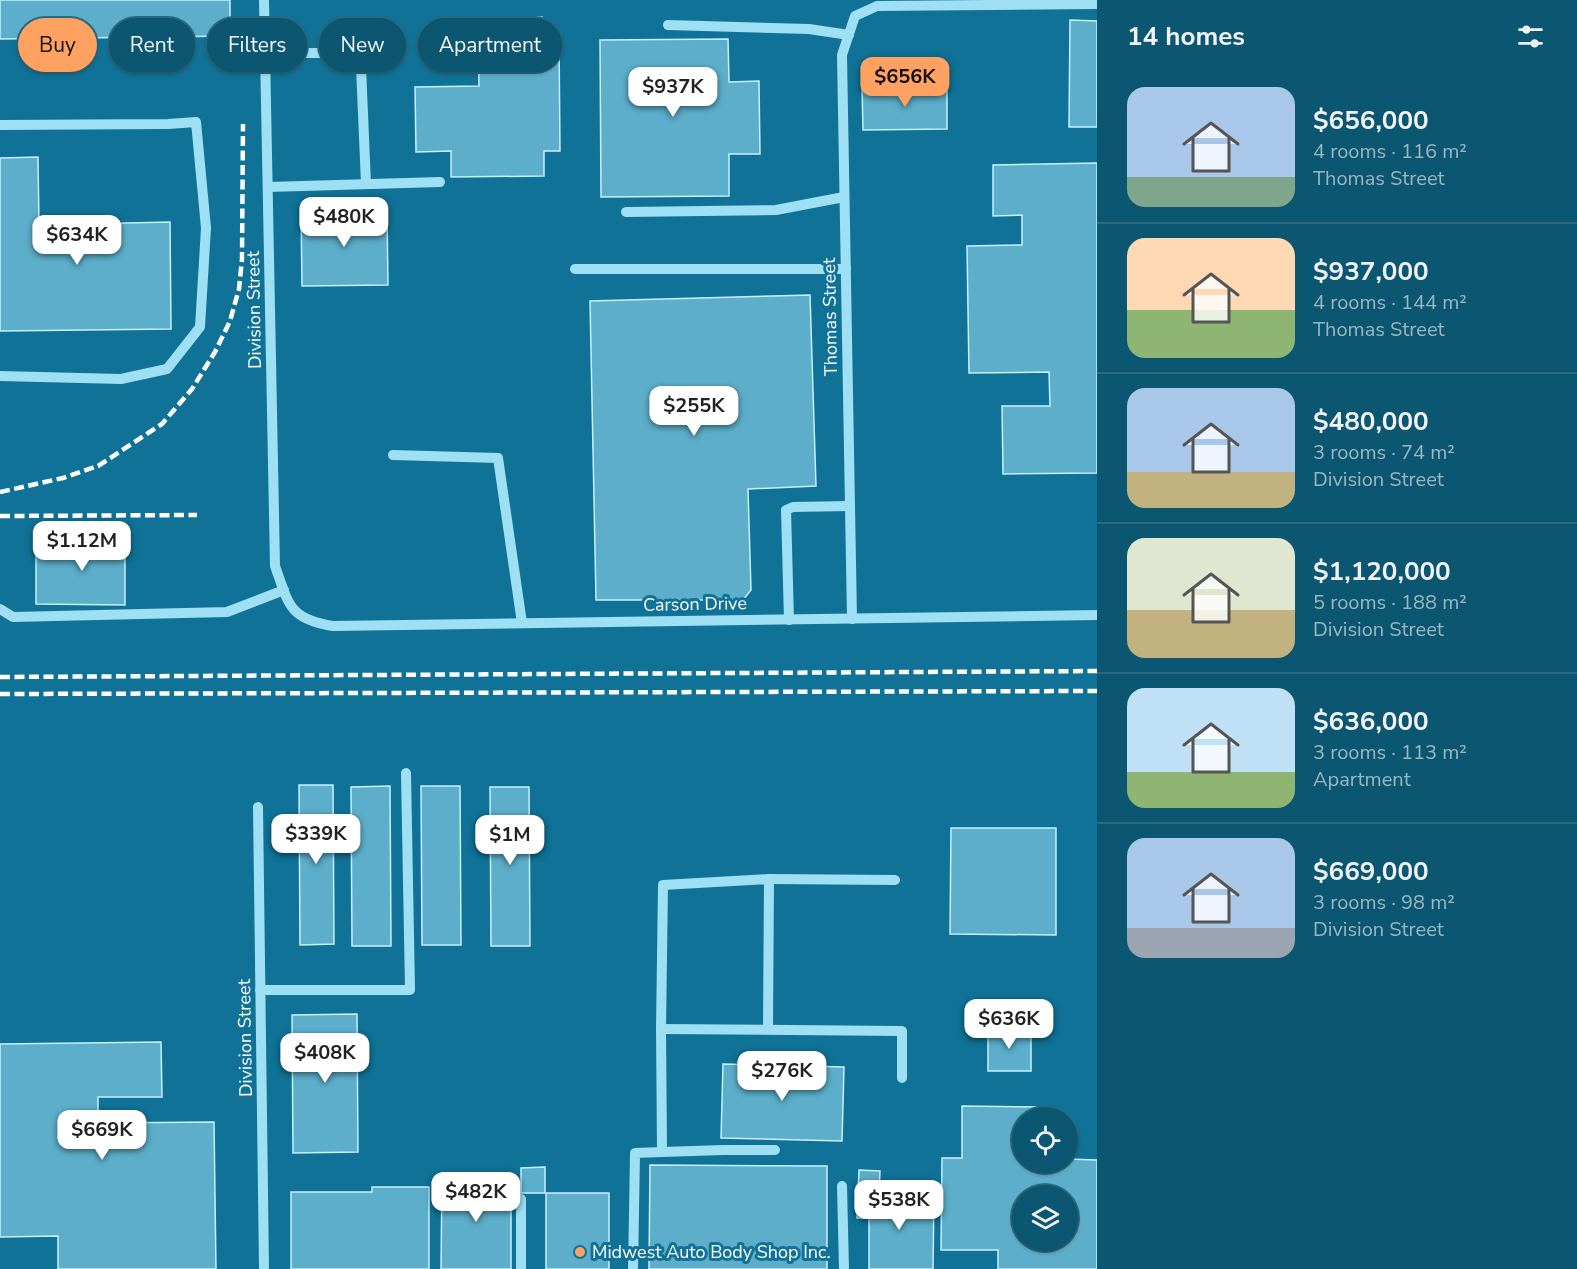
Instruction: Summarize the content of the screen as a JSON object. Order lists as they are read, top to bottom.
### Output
{
  "streets": {
    "street": ["Division Street", "Thomas Street", "Carson Drive"]
  },
  "crossings": [
    ["Division Street", "Carson Drive"],
    ["Thomas Street", "Carson Drive"]
  ],
  "places": ["Midwest Auto Body Shop Inc."],
  "page": {
    "heading": "14 homes",
    "chip": [
      "Buy",
      "Rent",
      "Filters",
      "New",
      "Apartment"
    ],
    "price": [
      "$656K",
      "$937K",
      "$480K",
      "$634K",
      "$255K",
      "$1.12M",
      "$339K",
      "$1M",
      "$636K",
      "$408K",
      "$276K",
      "$669K",
      "$482K",
      "$538K"
    ],
    "list": [
      {
        "name": "$656,000",
        "note": "4 rooms · 116 m² · Thomas Street"
      },
      {
        "name": "$937,000",
        "note": "4 rooms · 144 m² · Thomas Street"
      },
      {
        "name": "$480,000",
        "note": "3 rooms · 74 m² · Division Street"
      },
      {
        "name": "$1,120,000",
        "note": "5 rooms · 188 m² · Division Street"
      },
      {
        "name": "$636,000",
        "note": "3 rooms · 113 m² · Apartment"
      },
      {
        "name": "$669,000",
        "note": "3 rooms · 98 m² · Division Street"
      }
    ]
  }
}
